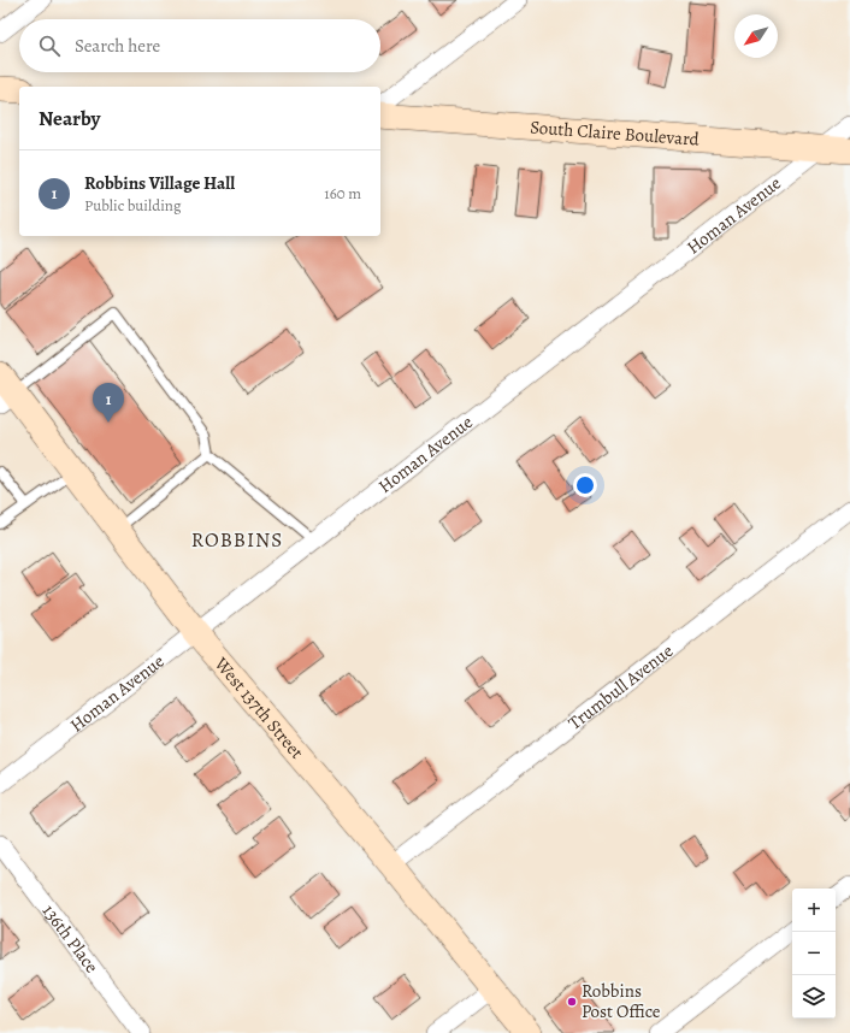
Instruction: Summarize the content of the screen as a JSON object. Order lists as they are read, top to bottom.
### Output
{
  "streets": {
    "main road": ["South Claire Boulevard", "West 137th Street"],
    "street": ["Homan Avenue", "Trumbull Avenue", "136th Place"]
  },
  "crossings": [
    ["South Claire Boulevard", "Homan Avenue"],
    ["Homan Avenue", "West 137th Street"],
    ["Trumbull Avenue", "West 137th Street"]
  ],
  "districts": ["ROBBINS"],
  "places": ["Robbins Post Office"],
  "north": "bottom left",
  "page": {
    "search": "Search here",
    "heading": "Nearby",
    "list": [
      {
        "mark": "1",
        "name": "Robbins Village Hall",
        "note": "Public building",
        "value": "160 m"
      }
    ],
    "pins": "1",
    "map_buttons": ["+", "−"]
  }
}
